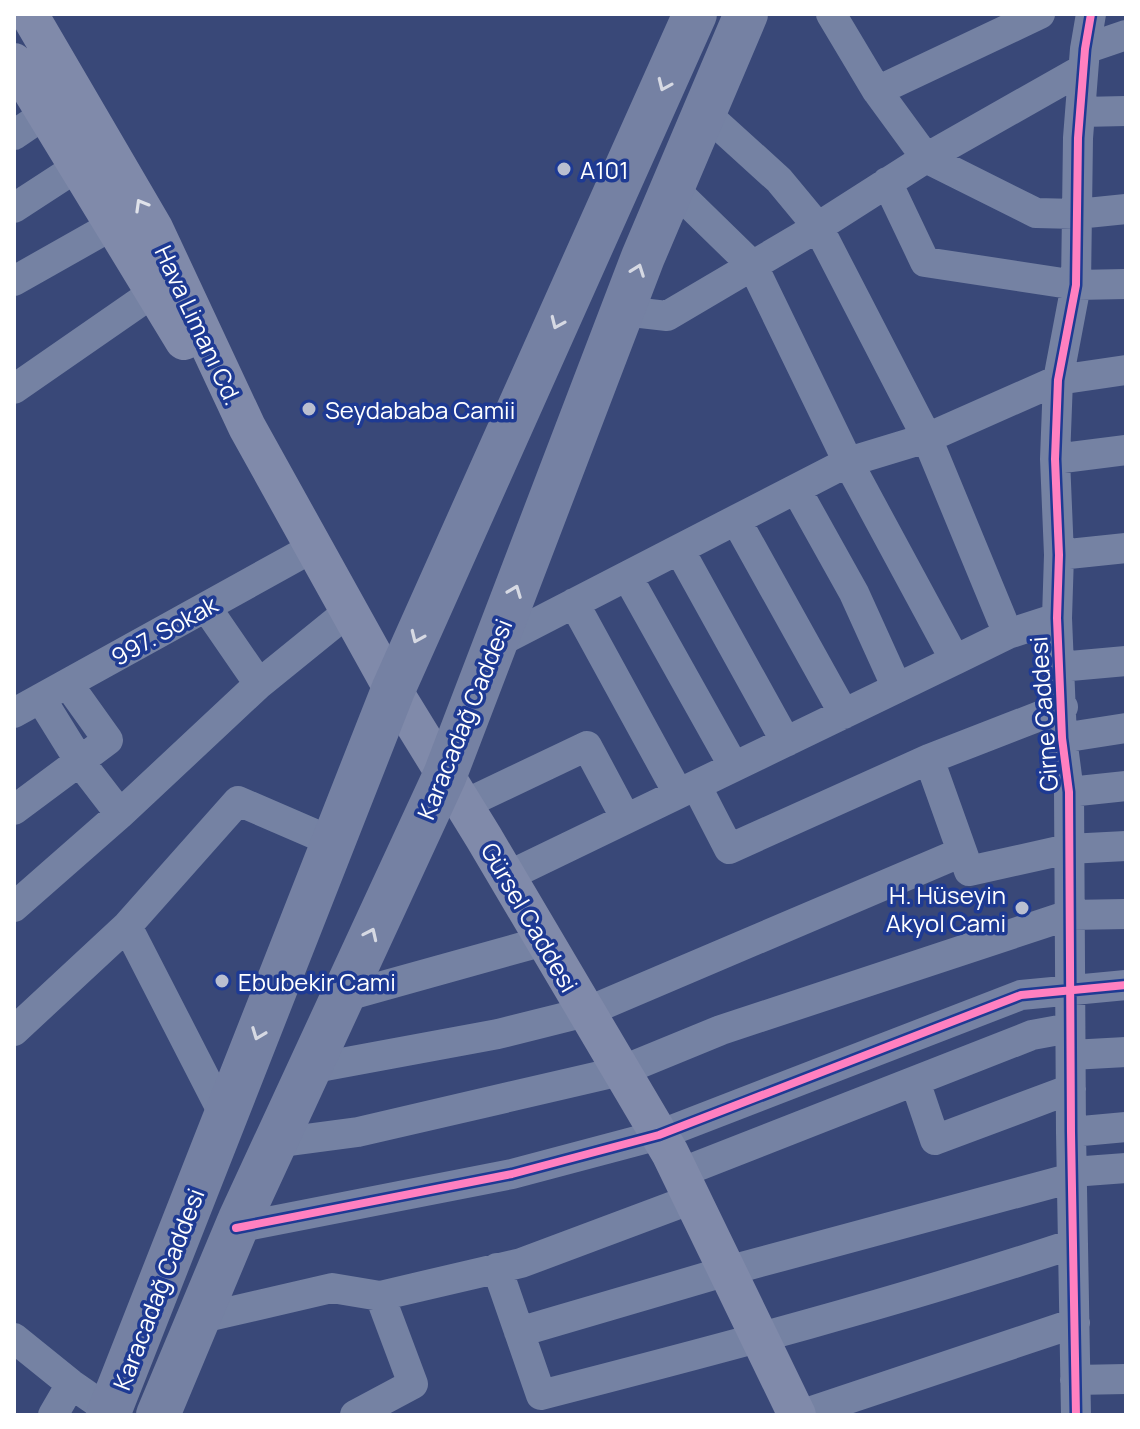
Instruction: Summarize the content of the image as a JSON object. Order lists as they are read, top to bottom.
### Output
{
  "streets": {
    "highway": ["Karacadağ Caddesi"],
    "main road": ["Hava Limanı Cd.", "Gürsel Caddesi"],
    "street": ["997. Sokak", "Girne Caddesi"]
  },
  "crossings": [
    ["Hava Limanı Cd.", "Gürsel Caddesi"],
    ["997. Sokak", "Gürsel Caddesi"],
    ["Karacadağ Caddesi", "Gürsel Caddesi"]
  ],
  "places": [
    "A101",
    "Seydababa Camii",
    "H. Hüseyin Akyol Cami",
    "Ebubekir Cami"
  ]
}
